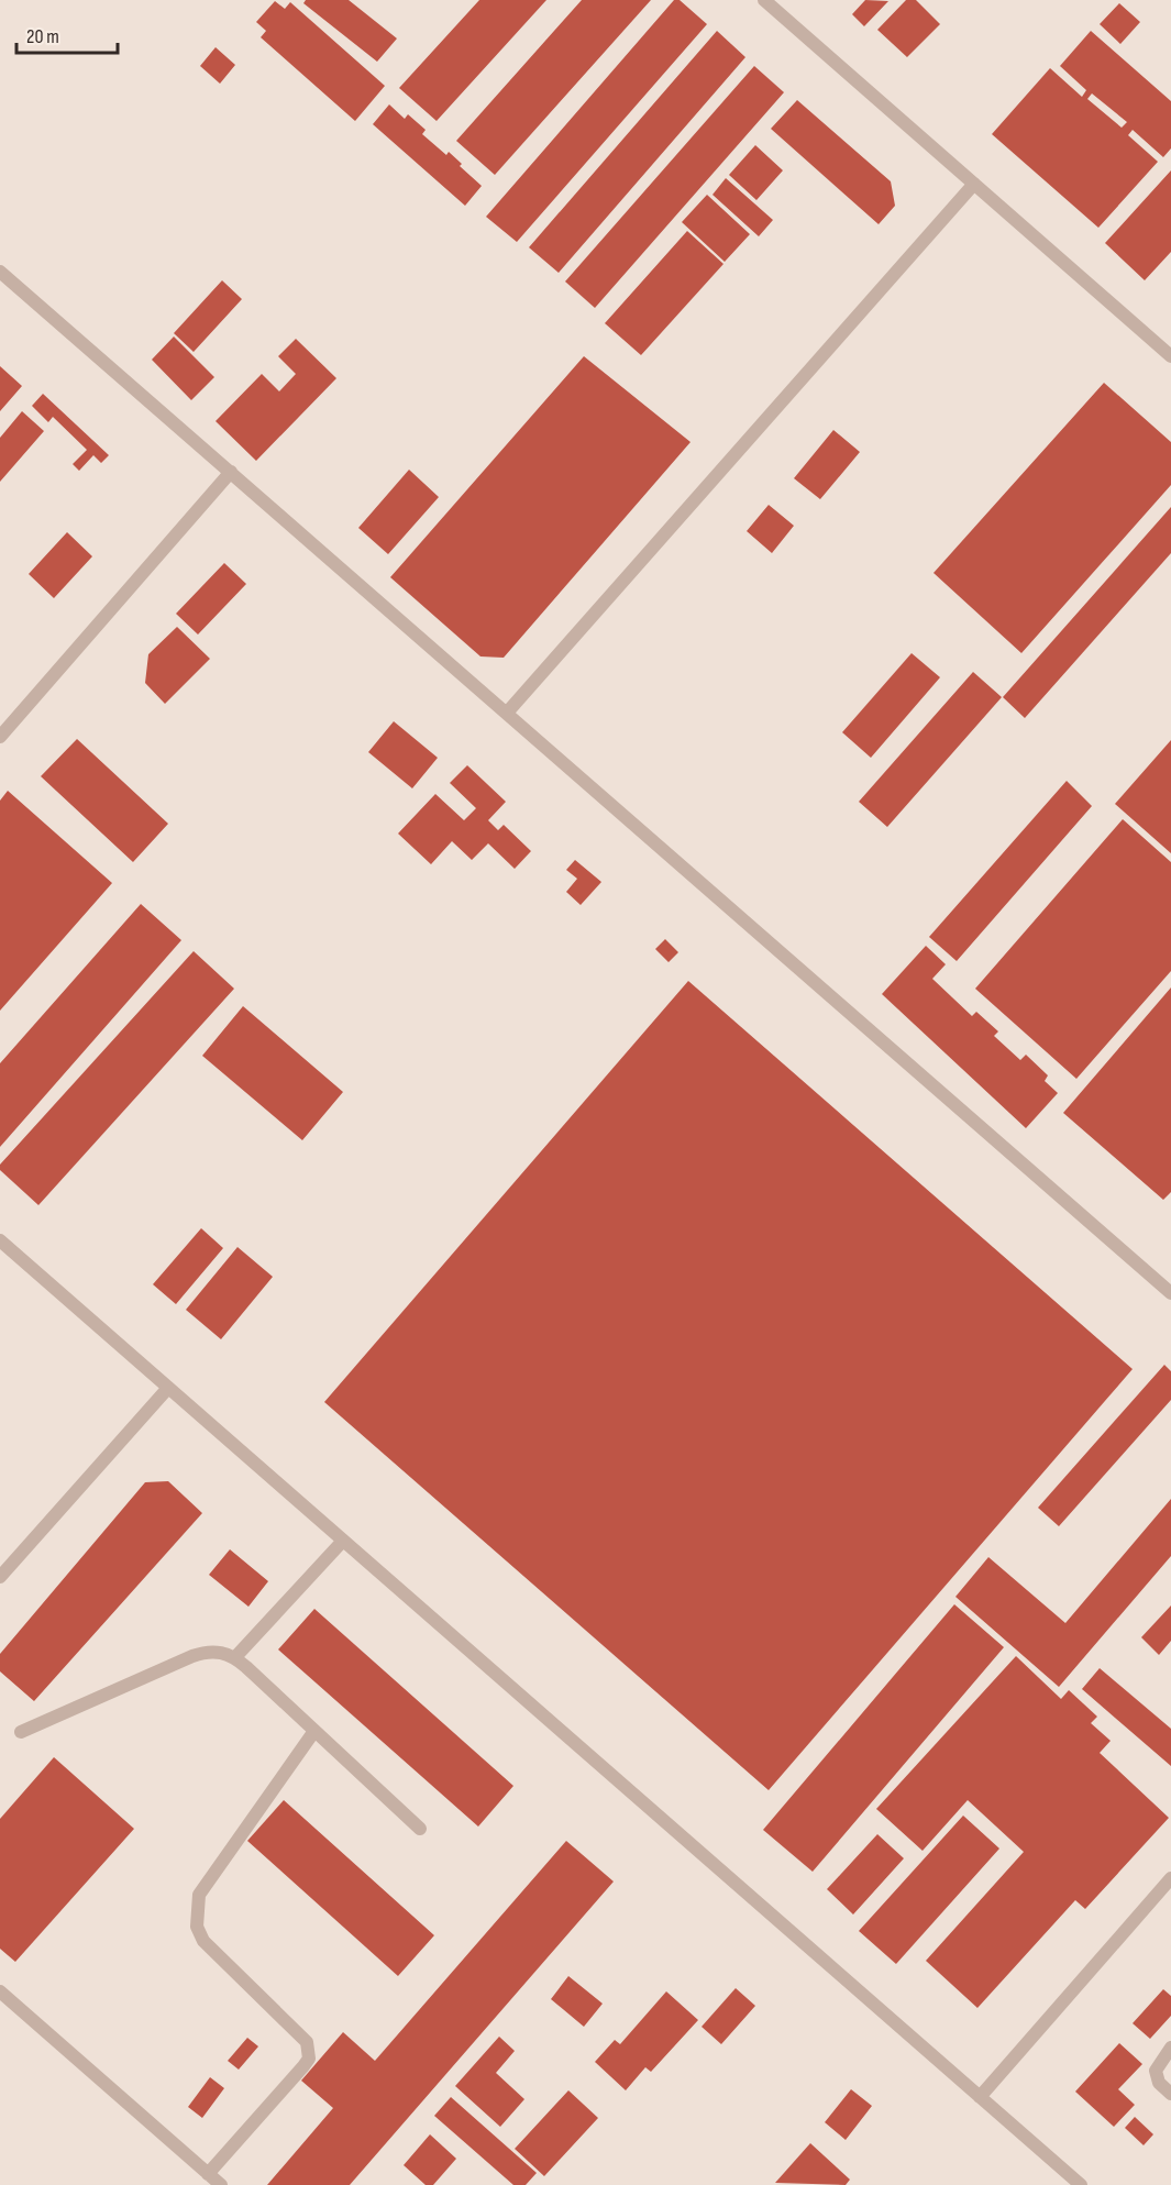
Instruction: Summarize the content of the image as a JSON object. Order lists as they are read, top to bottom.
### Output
{
  "scale_bar": "20 m"
}
